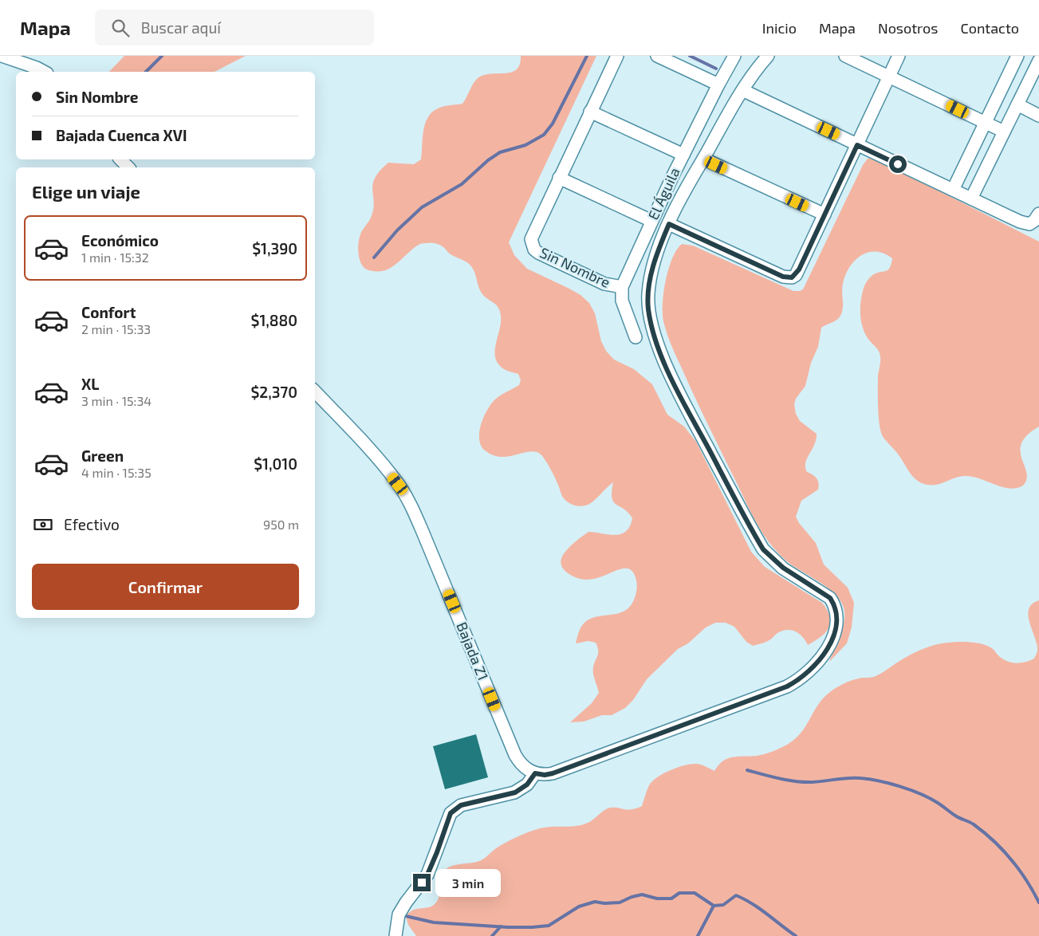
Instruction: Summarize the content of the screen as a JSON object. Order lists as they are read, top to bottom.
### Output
{
  "streets": {
    "street": ["El Águila", "Sin Nombre", "Bajada Z1"]
  },
  "crossings": [
    ["El Águila", "Sin Nombre"]
  ],
  "page": {
    "header": "Mapa",
    "search": "Buscar aquí",
    "nav": [
      "Inicio",
      "Mapa",
      "Nosotros",
      "Contacto"
    ],
    "banner": ["Sin Nombre", "Bajada Cuenca XVI"],
    "heading": "Elige un viaje",
    "list": [
      {
        "name": "Económico",
        "note": "1 min · 15:32",
        "value": "$1,390"
      },
      {
        "name": "Confort",
        "note": "2 min · 15:33",
        "value": "$1,880"
      },
      {
        "name": "XL",
        "note": "3 min · 15:34",
        "value": "$2,370"
      },
      {
        "name": "Green",
        "note": "4 min · 15:35",
        "value": "$1,010"
      }
    ],
    "pay": ["Efectivo", "950 m"],
    "buttons": "Confirmar",
    "bubble": "3 min"
  }
}
